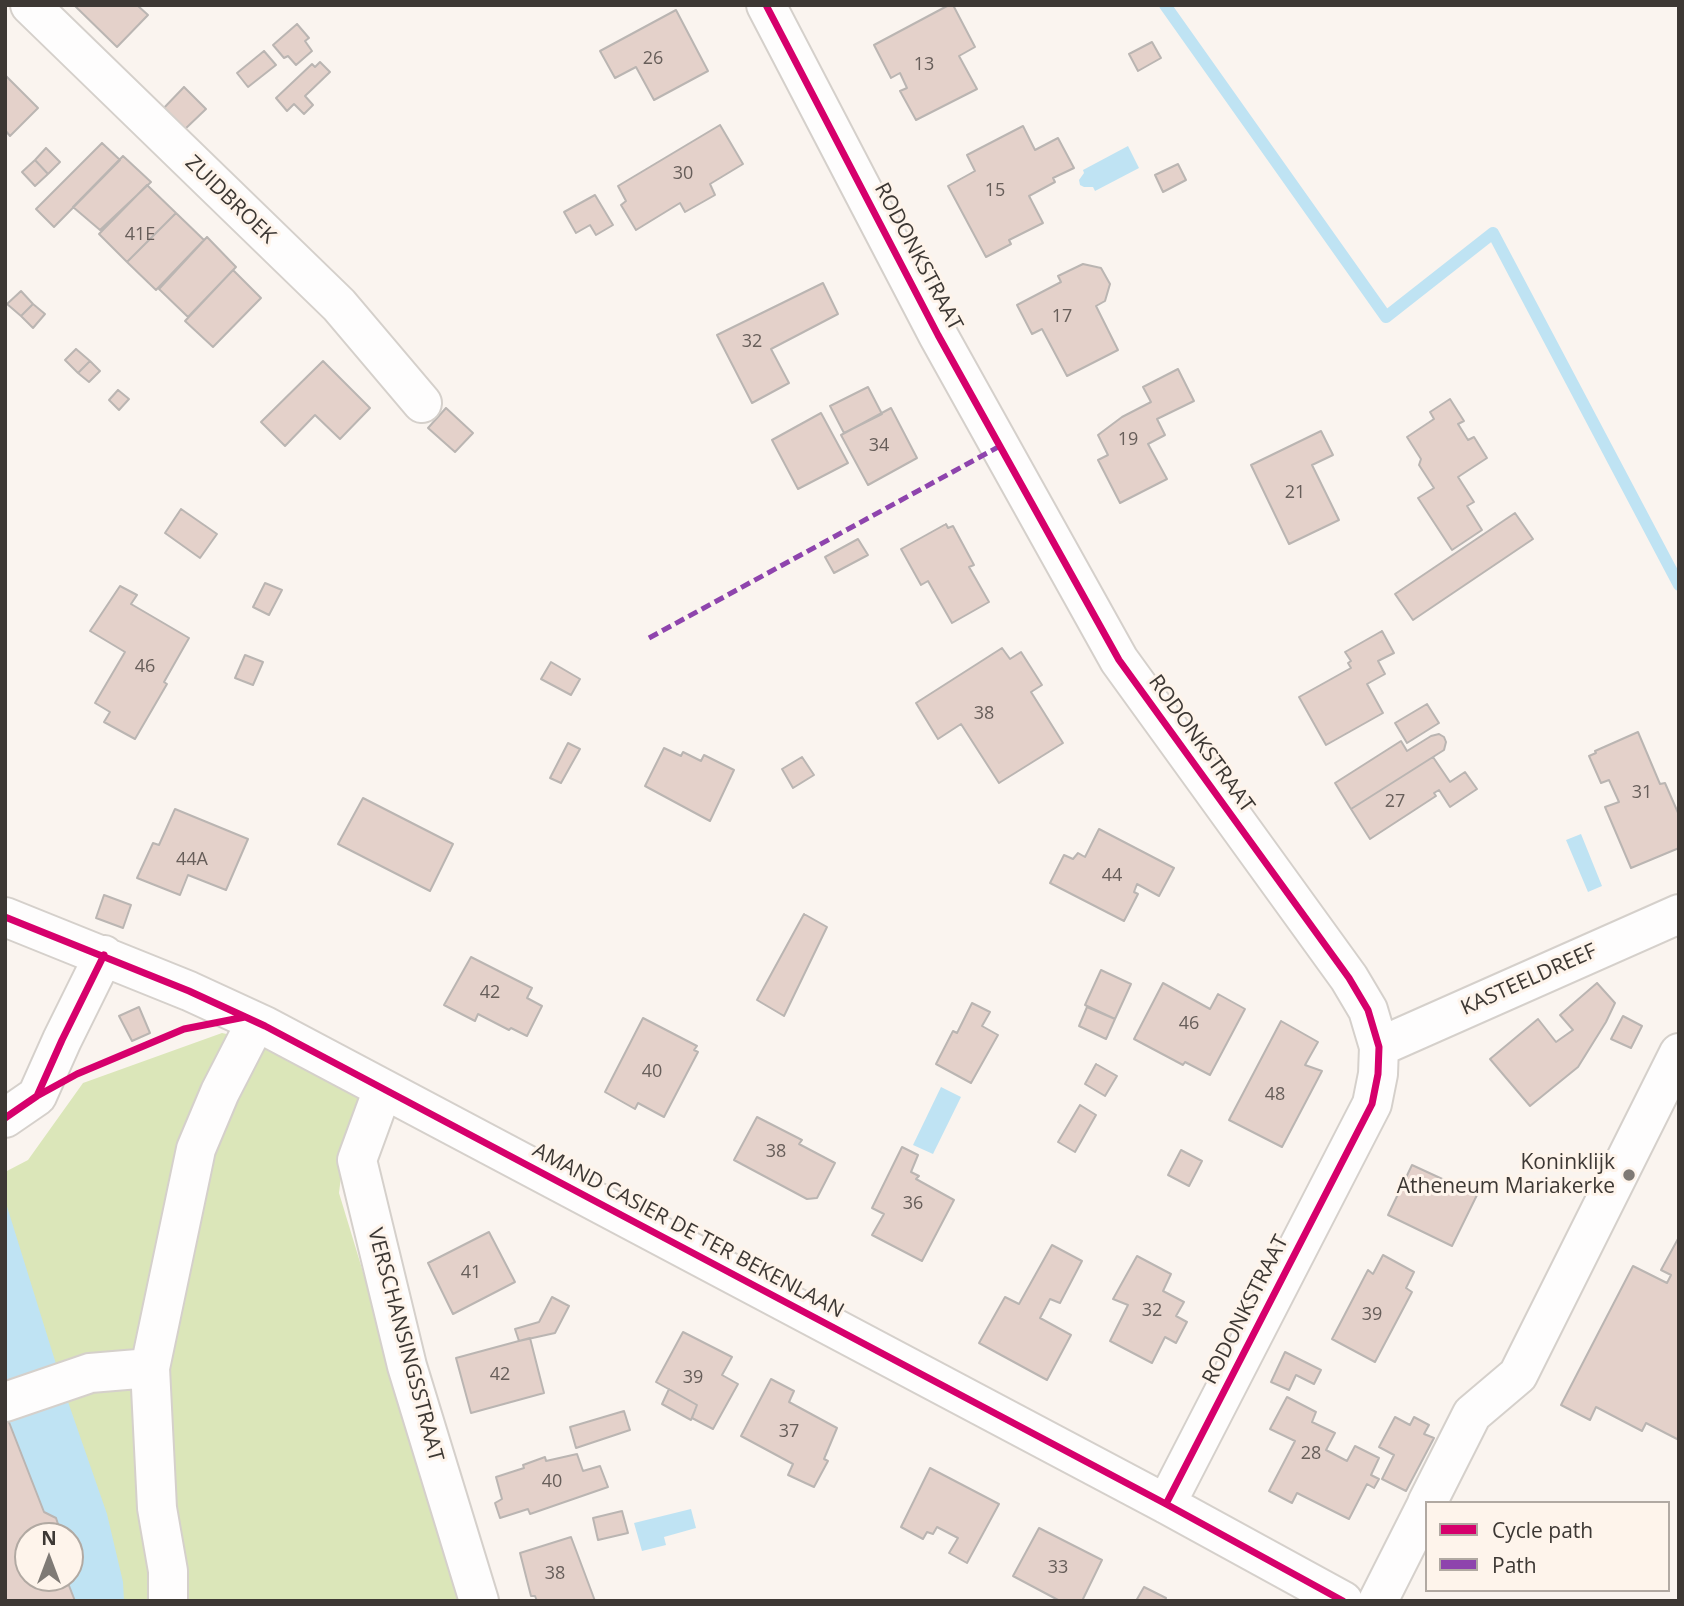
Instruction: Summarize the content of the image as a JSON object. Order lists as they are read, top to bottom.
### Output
{
  "streets": {
    "street": [
      "ZUIDBROEK",
      "RODONKSTRAAT",
      "KASTEELDREEF",
      "AMAND CASIER DE TER BEKENLAAN",
      "VERSCHANSINGSSTRAAT"
    ]
  },
  "crossings": [
    ["RODONKSTRAAT", "KASTEELDREEF"],
    ["RODONKSTRAAT", "AMAND CASIER DE TER BEKENLAAN"],
    ["AMAND CASIER DE TER BEKENLAAN", "VERSCHANSINGSSTRAAT"]
  ],
  "places": ["Koninklijk Atheneum Mariakerke"],
  "house_numbers": [
    "26",
    "13",
    "30",
    "15",
    "41E",
    "17",
    "32",
    "19",
    "34",
    "21",
    "46",
    "38",
    "31",
    "27",
    "44A",
    "44",
    "42",
    "46",
    "40",
    "48",
    "38",
    "36",
    "41",
    "32",
    "39",
    "42",
    "39",
    "37",
    "28",
    "40",
    "33",
    "38"
  ],
  "legend": ["Cycle path", "Path"],
  "north": "top"
}
